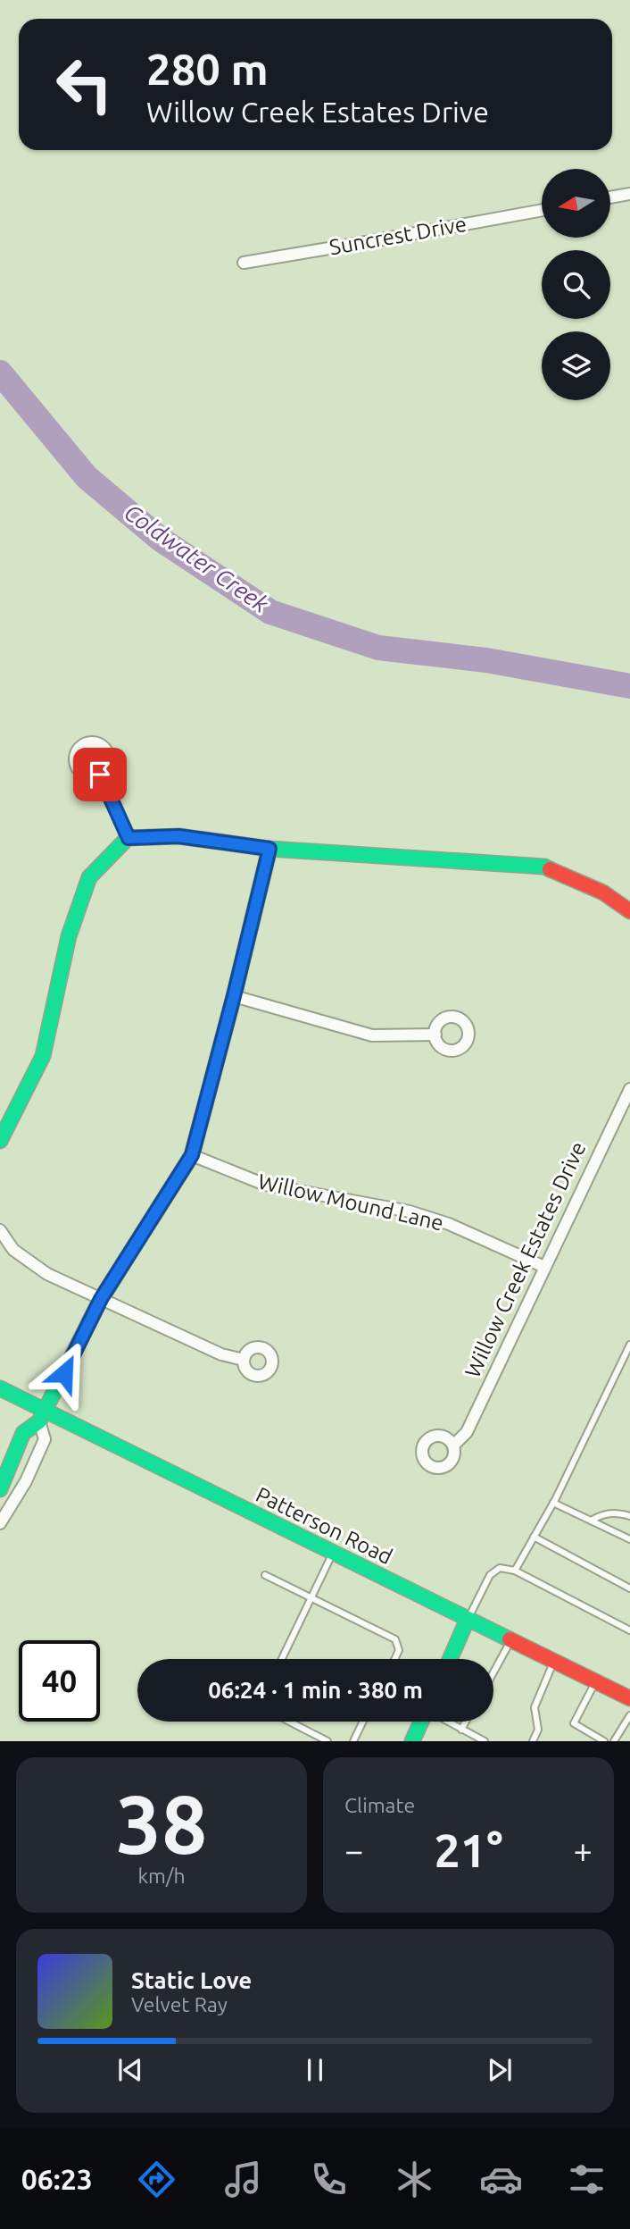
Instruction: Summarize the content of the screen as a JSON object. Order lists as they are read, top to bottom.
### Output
{
  "streets": {
    "street": [
      "Suncrest Drive",
      "Willow Mound Lane",
      "Willow Creek Estates Drive",
      "Patterson Road"
    ]
  },
  "crossings": [
    ["Willow Mound Lane", "Willow Creek Estates Drive"]
  ],
  "water": ["Coldwater Creek"],
  "north": "left",
  "page": {
    "turn": ["280 m", "Willow Creek Estates Drive"],
    "limit": "40",
    "trip": "06:24 · 1 min · 380 m",
    "tile": [
      ["38", "km/h"],
      "Climate"
    ],
    "heat": ["−", "21°", "+"],
    "song": ["Static Love", "Velvet Ray"],
    "tabs": "06:23"
  }
}
